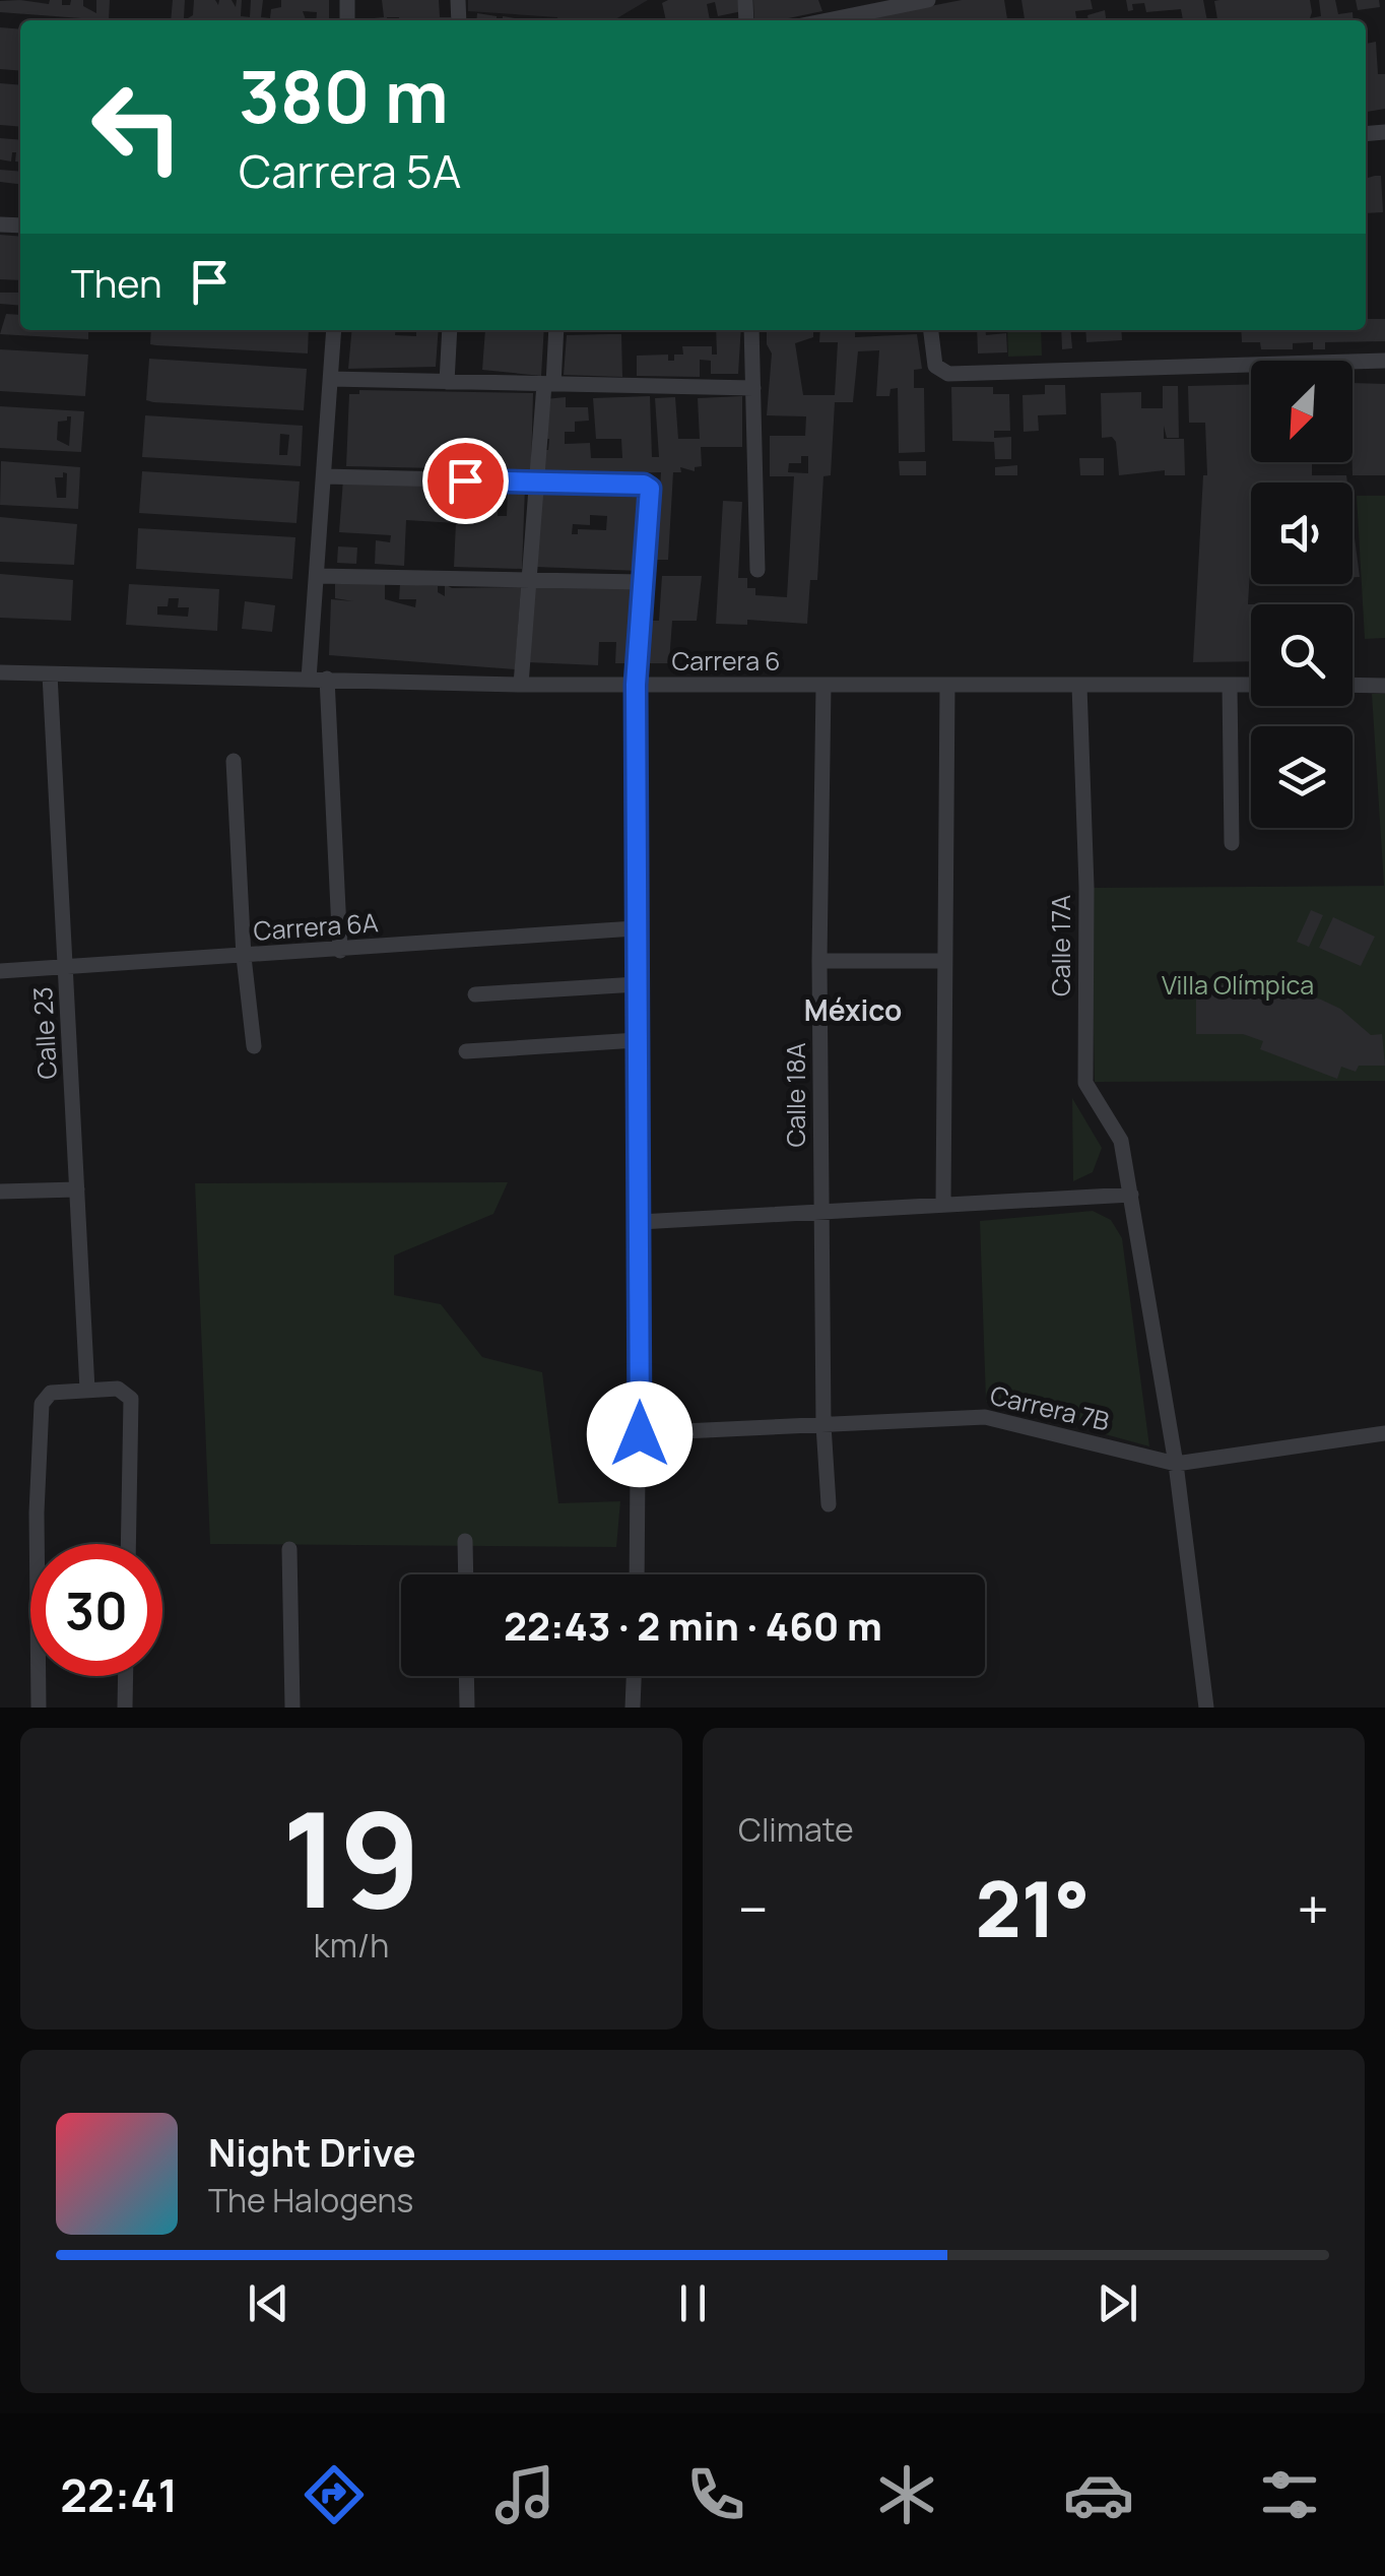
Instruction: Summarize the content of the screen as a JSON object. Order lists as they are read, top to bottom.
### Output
{
  "streets": {
    "street": [
      "Carrera 6",
      "Carrera 6A",
      "Calle 17A",
      "Calle 23",
      "Calle 18A",
      "Carrera 7B"
    ]
  },
  "crossings": [
    ["Carrera 6", "Calle 17A"],
    ["Carrera 6", "Calle 23"],
    ["Carrera 6", "Calle 18A"],
    ["Carrera 6A", "Calle 23"],
    ["Calle 17A", "Carrera 7B"],
    ["Calle 18A", "Carrera 7B"]
  ],
  "districts": ["México"],
  "parks": ["Villa Olímpica"],
  "north": "bottom left",
  "page": {
    "turn": ["380 m", "Carrera 5A"],
    "then": "Then",
    "limit": "30",
    "trip": "22:43 · 2 min · 460 m",
    "tile": [
      ["19", "km/h"],
      "Climate"
    ],
    "heat": ["−", "21°", "+"],
    "song": ["Night Drive", "The Halogens"],
    "tabs": "22:41"
  }
}
